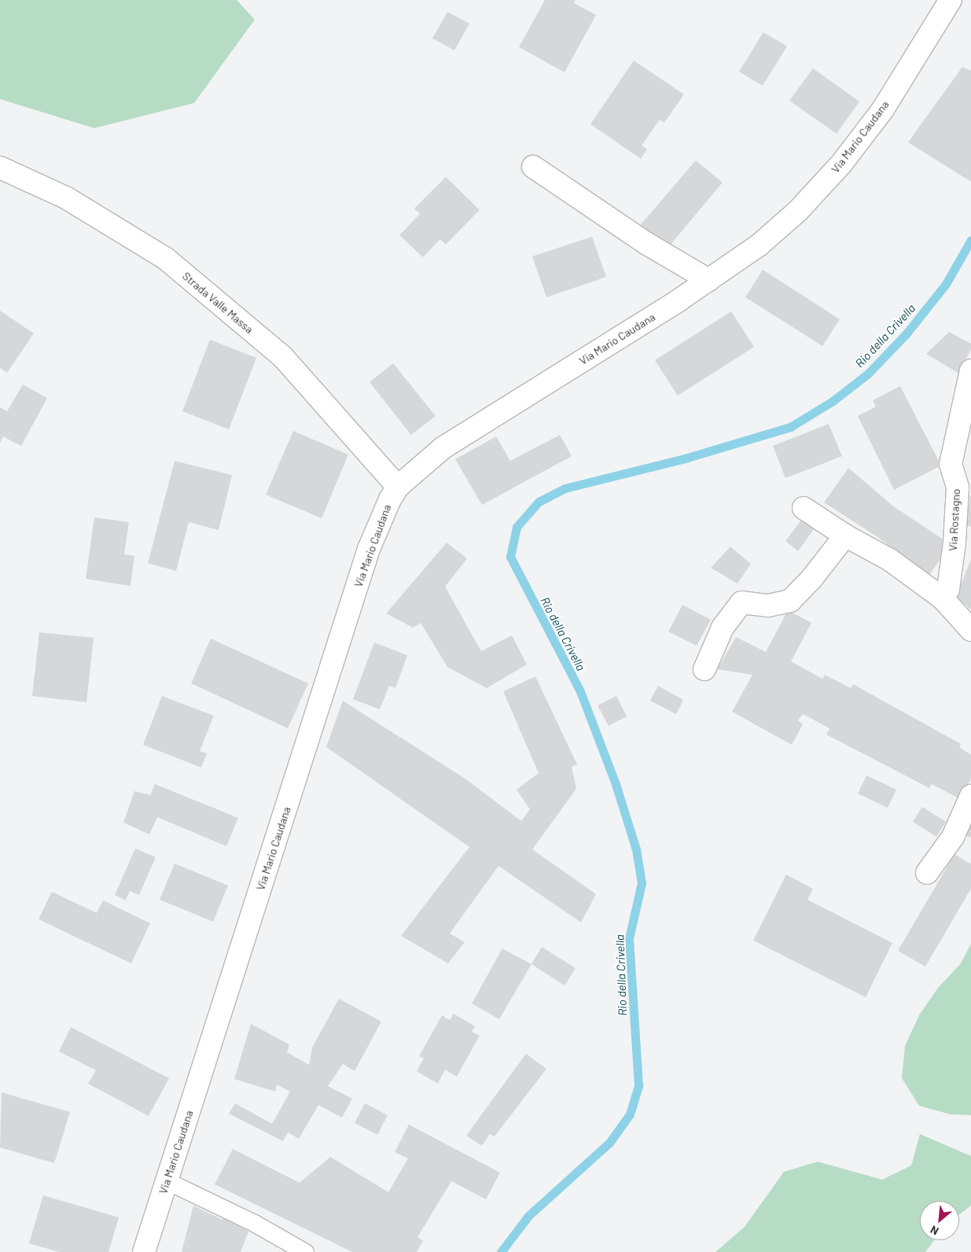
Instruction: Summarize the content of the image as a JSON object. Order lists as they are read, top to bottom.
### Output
{
  "streets": {
    "main road": ["Via Mario Caudana", "Strada Valle Massa", "Via Rostagno"]
  },
  "crossings": [
    ["Via Mario Caudana", "Strada Valle Massa"]
  ],
  "water": ["Rio della Crivella"],
  "north": "bottom left"
}
